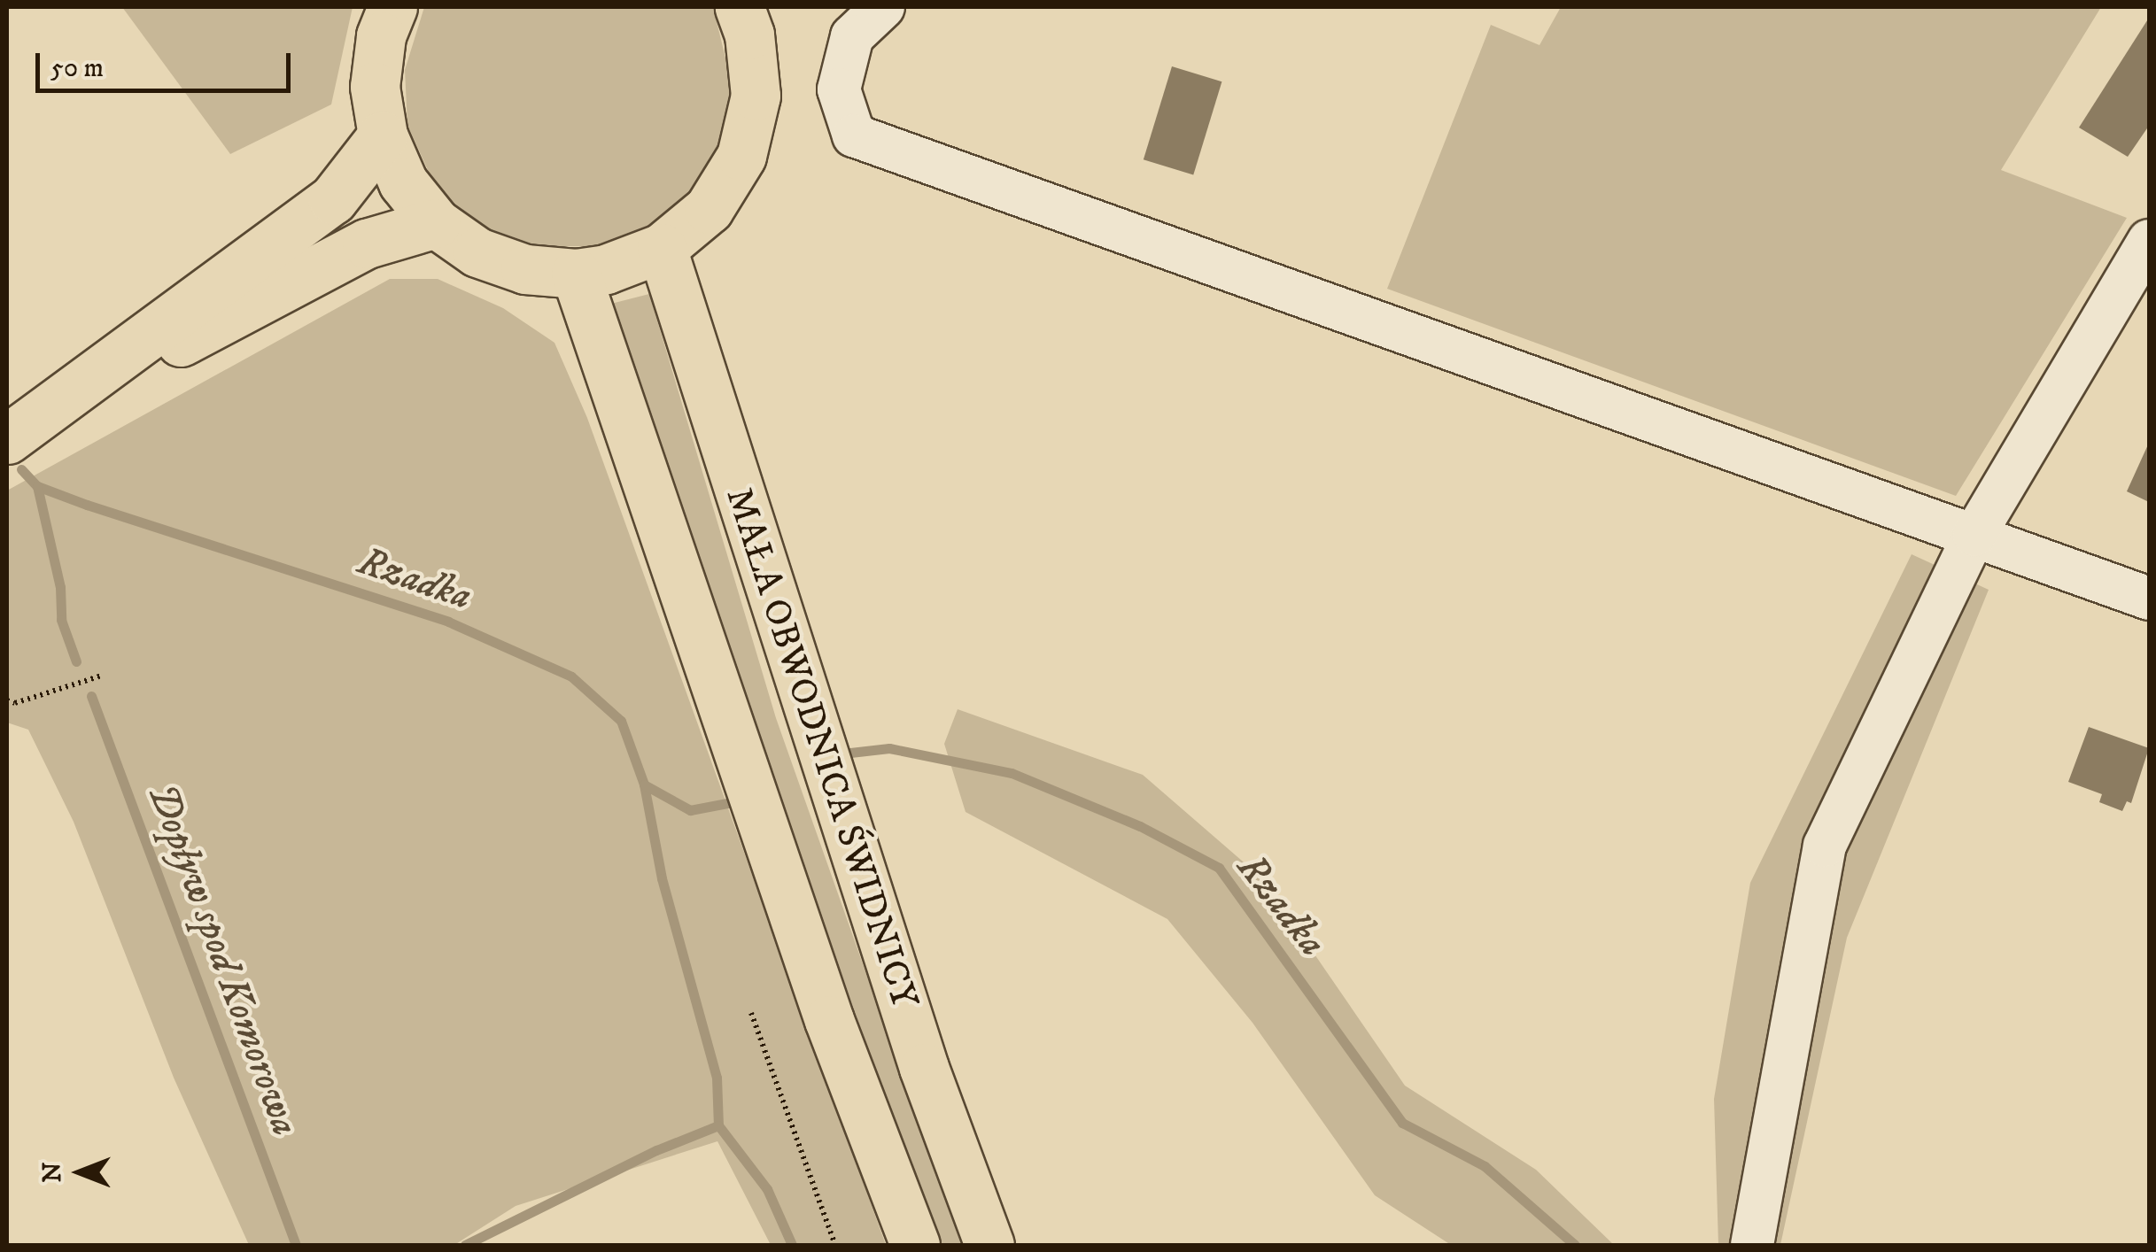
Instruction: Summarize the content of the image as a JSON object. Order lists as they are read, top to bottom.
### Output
{
  "streets": {
    "main road": ["MAŁA OBWODNICA ŚWIDNICY"]
  },
  "water": ["Rzadka", "Dopływ spod Komorowa"],
  "scale_bar": "50 m",
  "north": "left"
}
